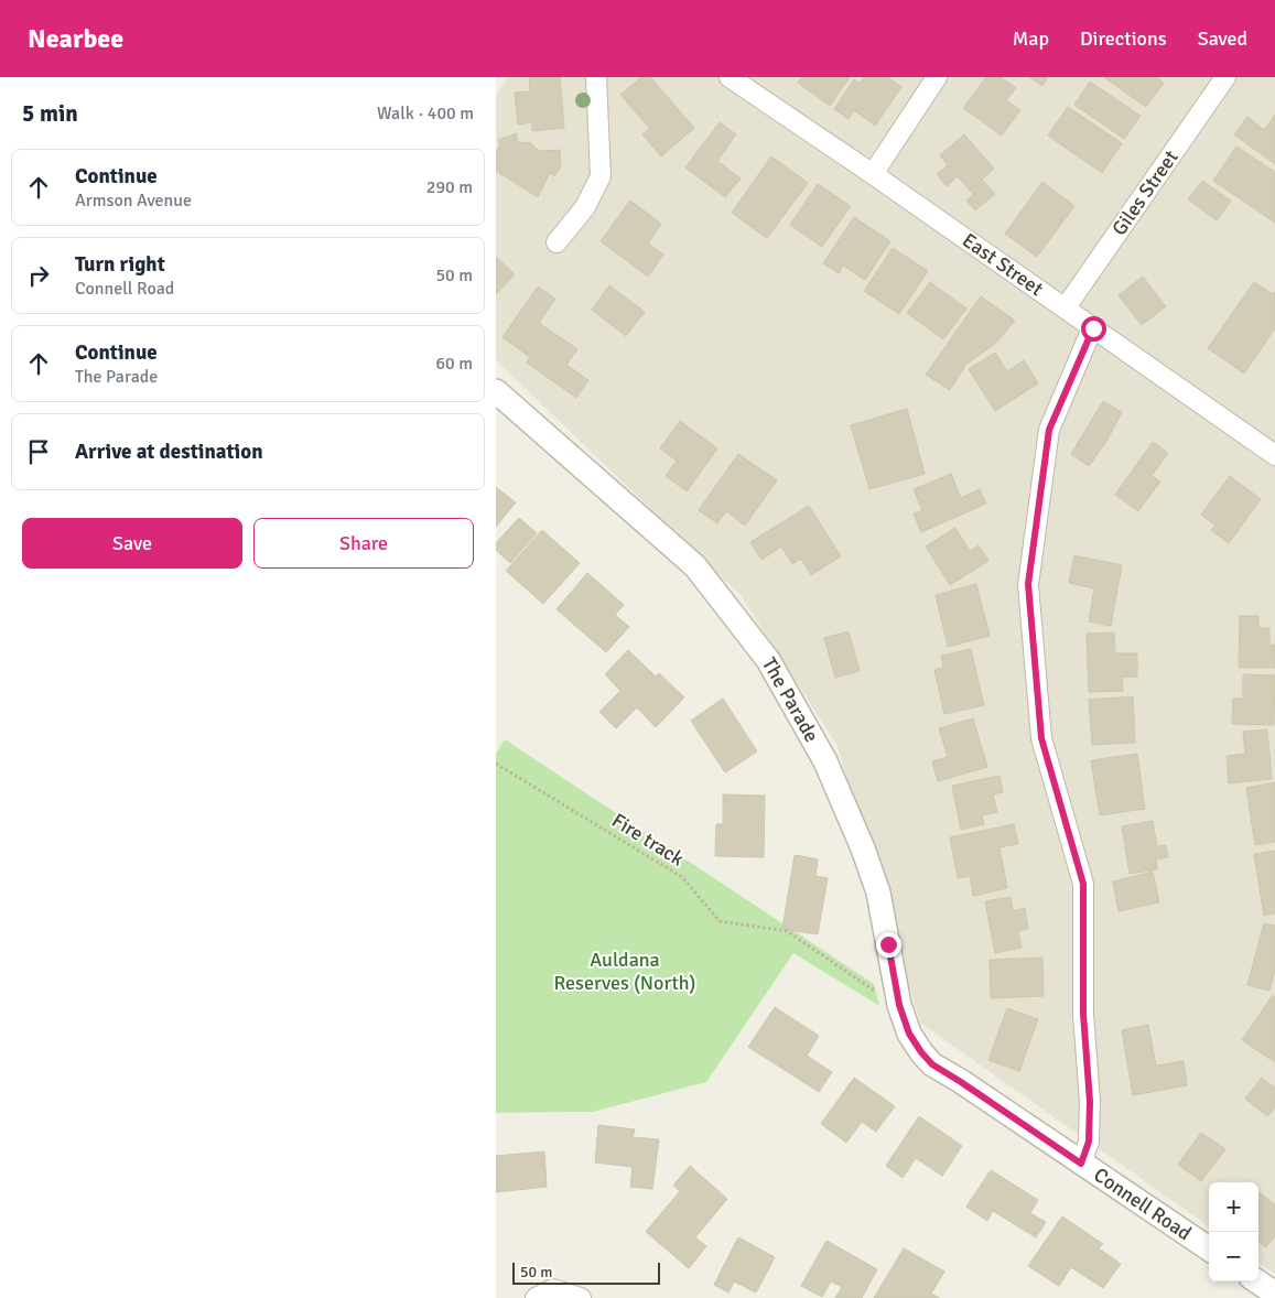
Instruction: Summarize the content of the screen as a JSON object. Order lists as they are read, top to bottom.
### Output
{
  "streets": {
    "street": [
      "Giles Street",
      "East Street",
      "The Parade",
      "Connell Road"
    ],
    "path": ["Fire track"]
  },
  "crossings": [
    ["Giles Street", "East Street"],
    ["The Parade", "Fire track"],
    ["The Parade", "Connell Road"]
  ],
  "parks": ["Auldana Reserves (North)"],
  "scale_bar": "50 m",
  "page": {
    "header": "Nearbee",
    "nav": ["Map", "Directions", "Saved"],
    "heading": ["5 min", "Walk · 400 m"],
    "list": [
      ["Continue", "Armson Avenue", "290 m"],
      ["Turn right", "Connell Road", "50 m"],
      ["Continue", "The Parade", "60 m"],
      "Arrive at destination"
    ],
    "buttons": ["Save", "Share"],
    "map_buttons": ["+", "−"],
    "scale": "50 m"
  }
}
